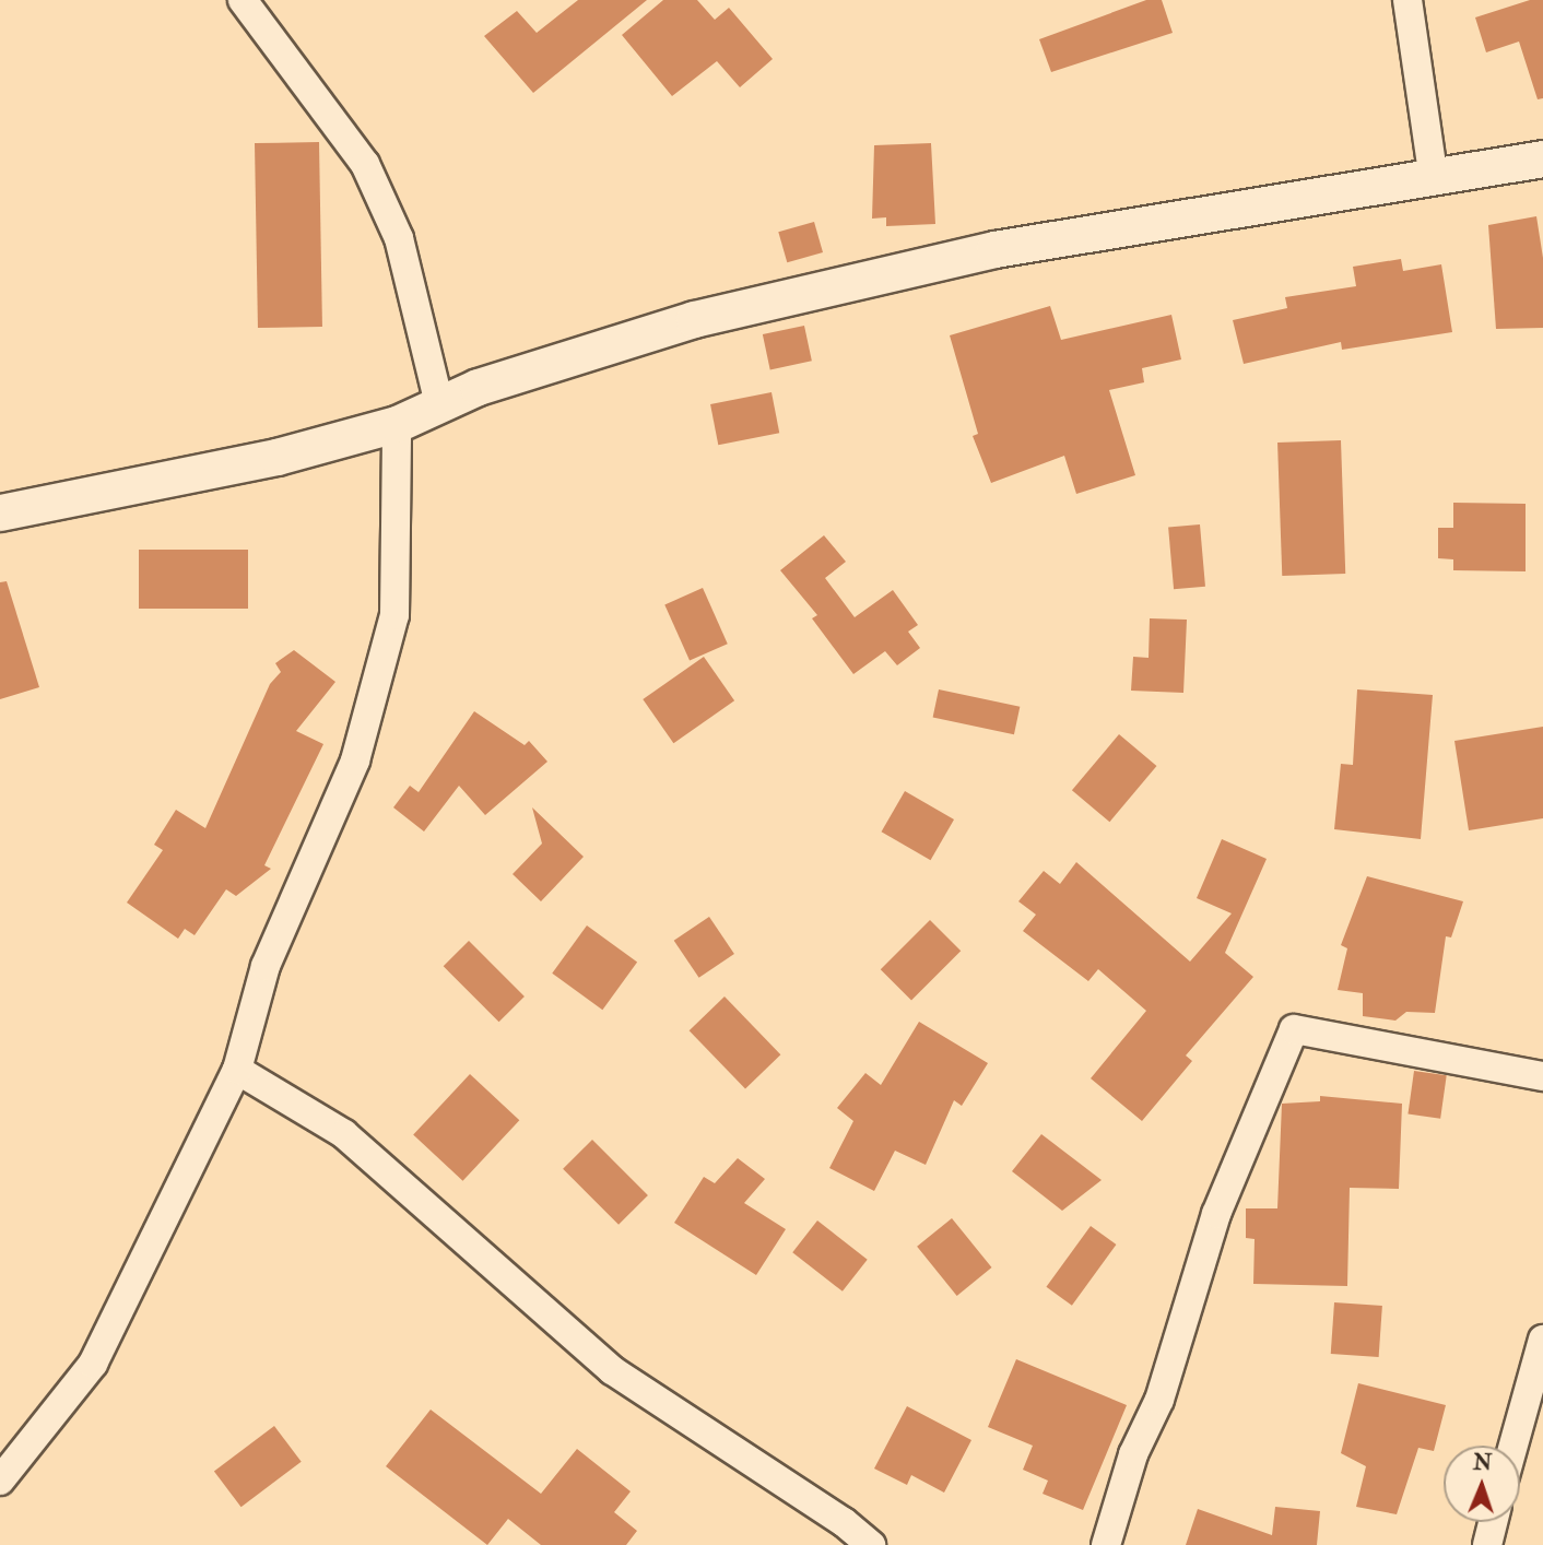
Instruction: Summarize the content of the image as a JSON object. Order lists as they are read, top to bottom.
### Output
{
  "north": "top"
}
